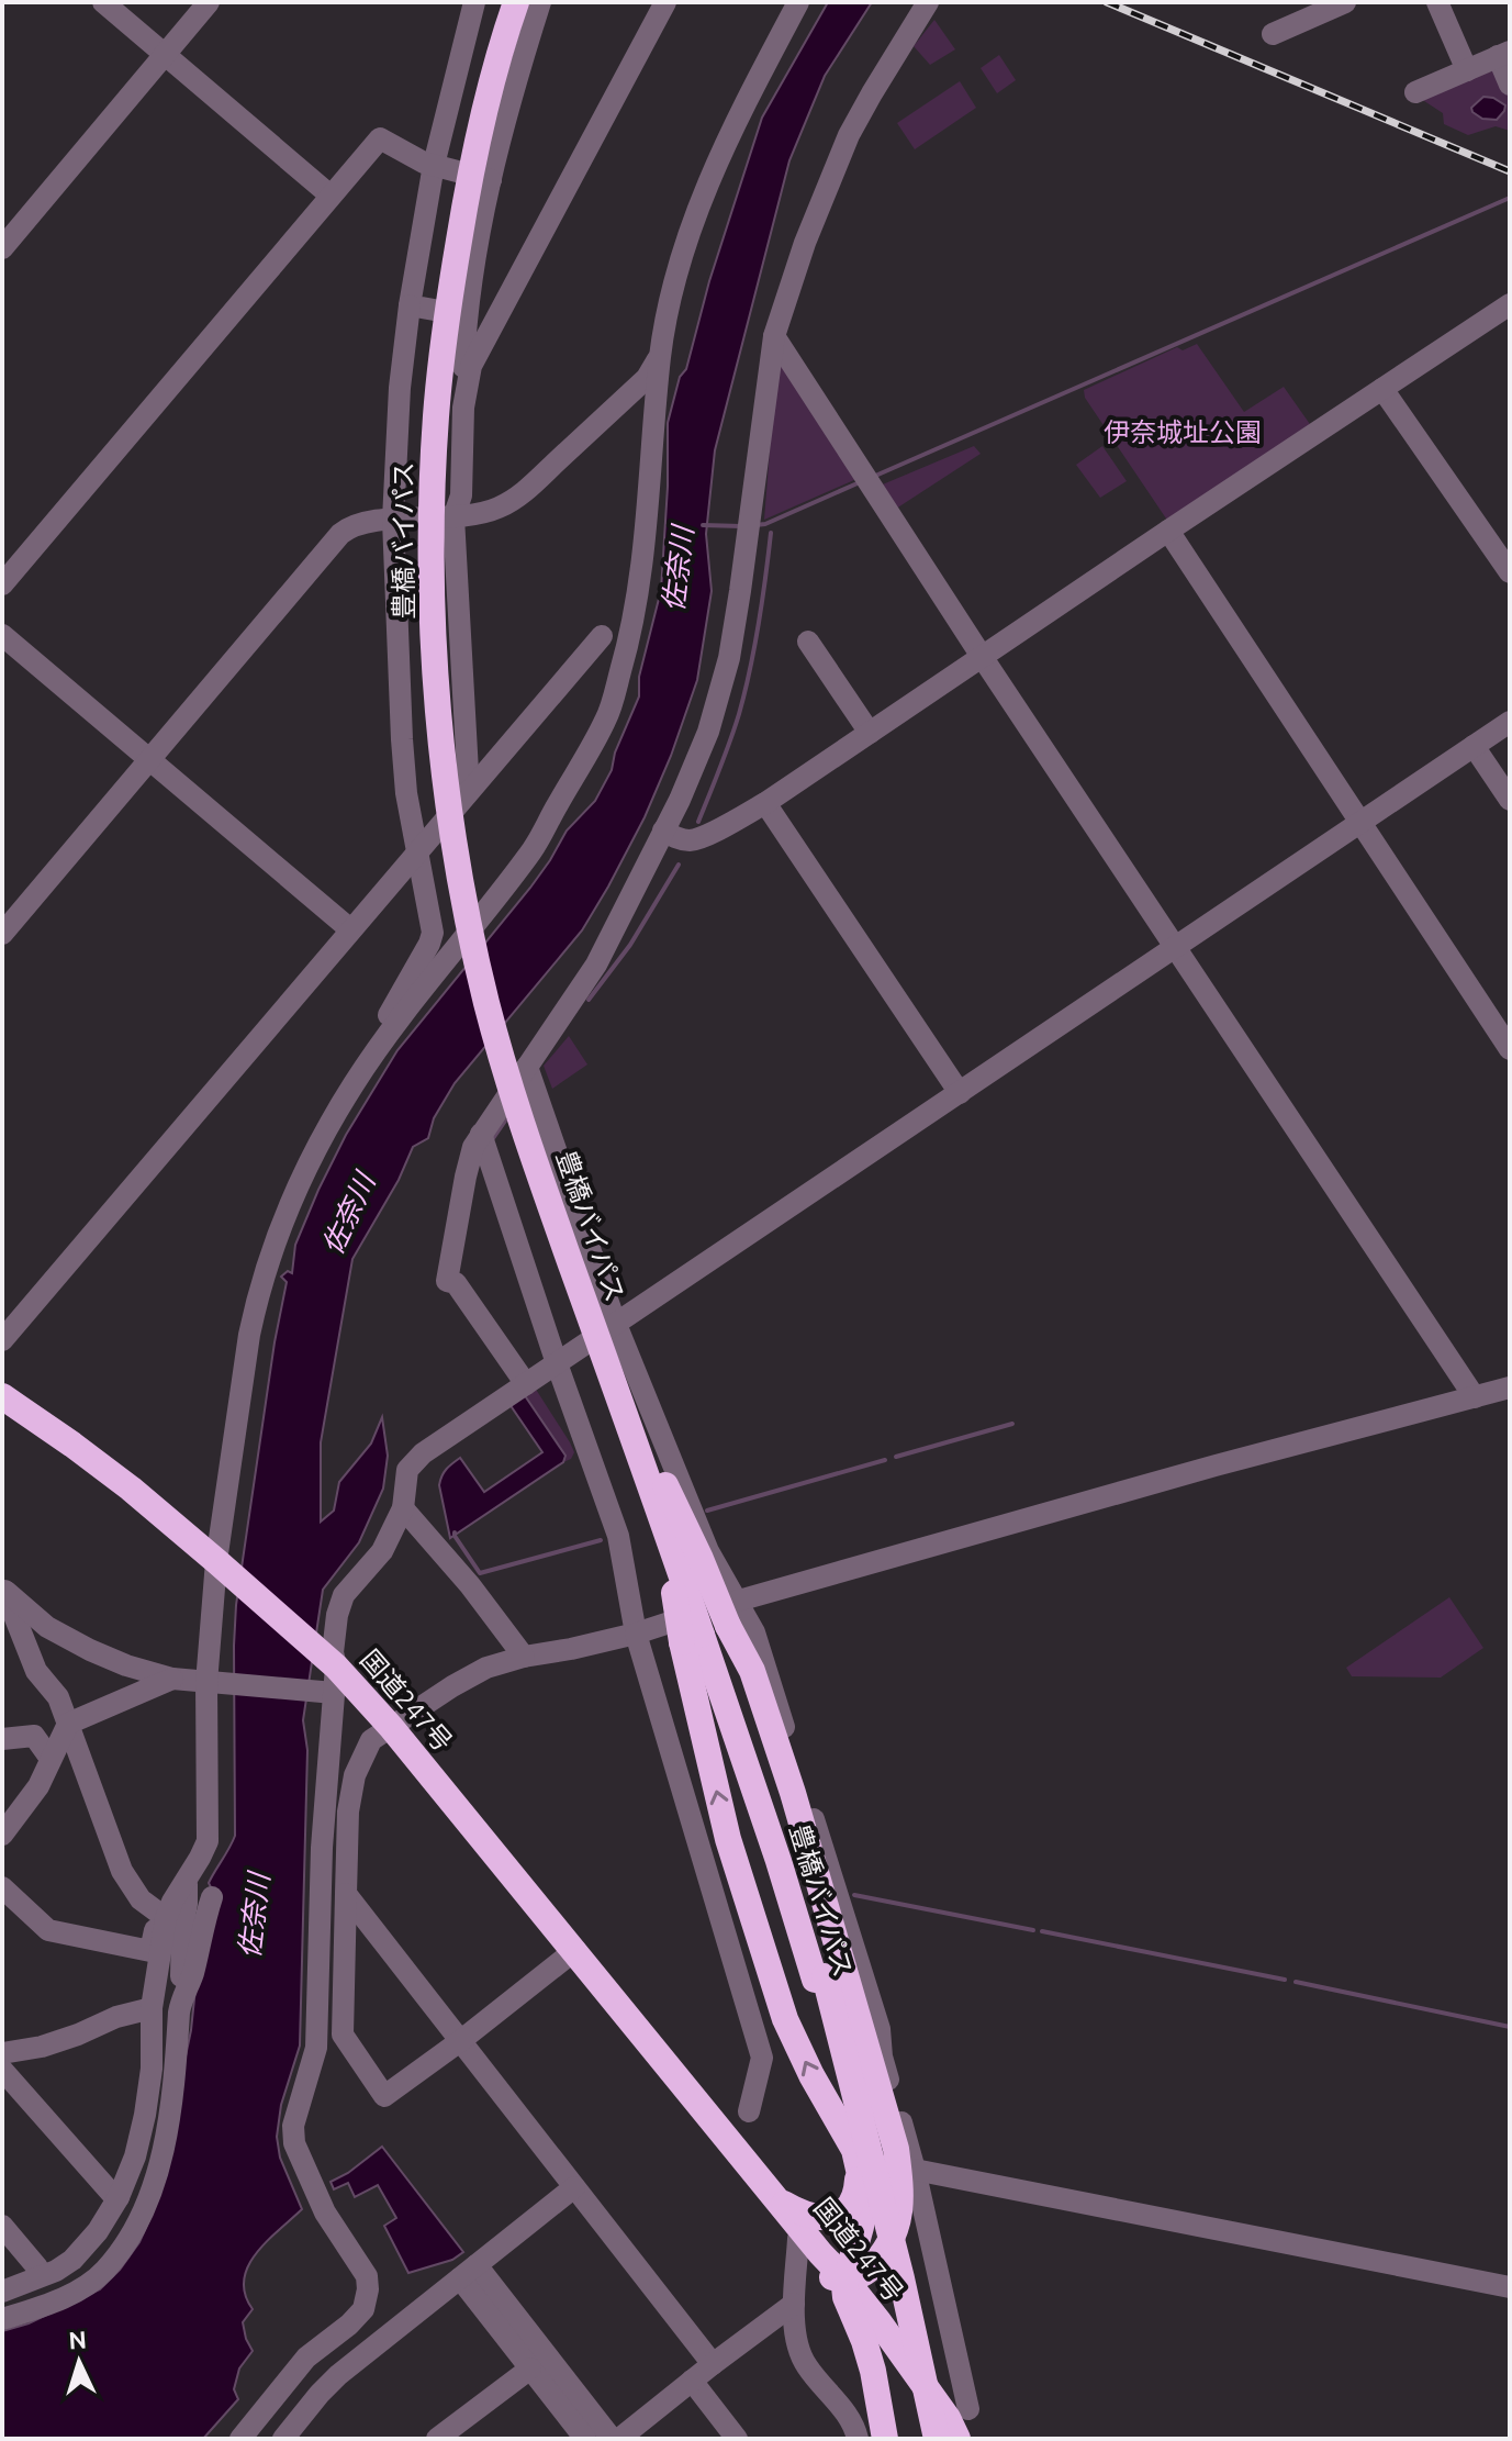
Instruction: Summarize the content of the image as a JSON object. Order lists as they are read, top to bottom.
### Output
{
  "streets": {
    "highway": ["豊橋バイパス", "国道247号"]
  },
  "water": ["佐奈川"],
  "parks": ["伊奈城址公園"],
  "north": "top"
}
